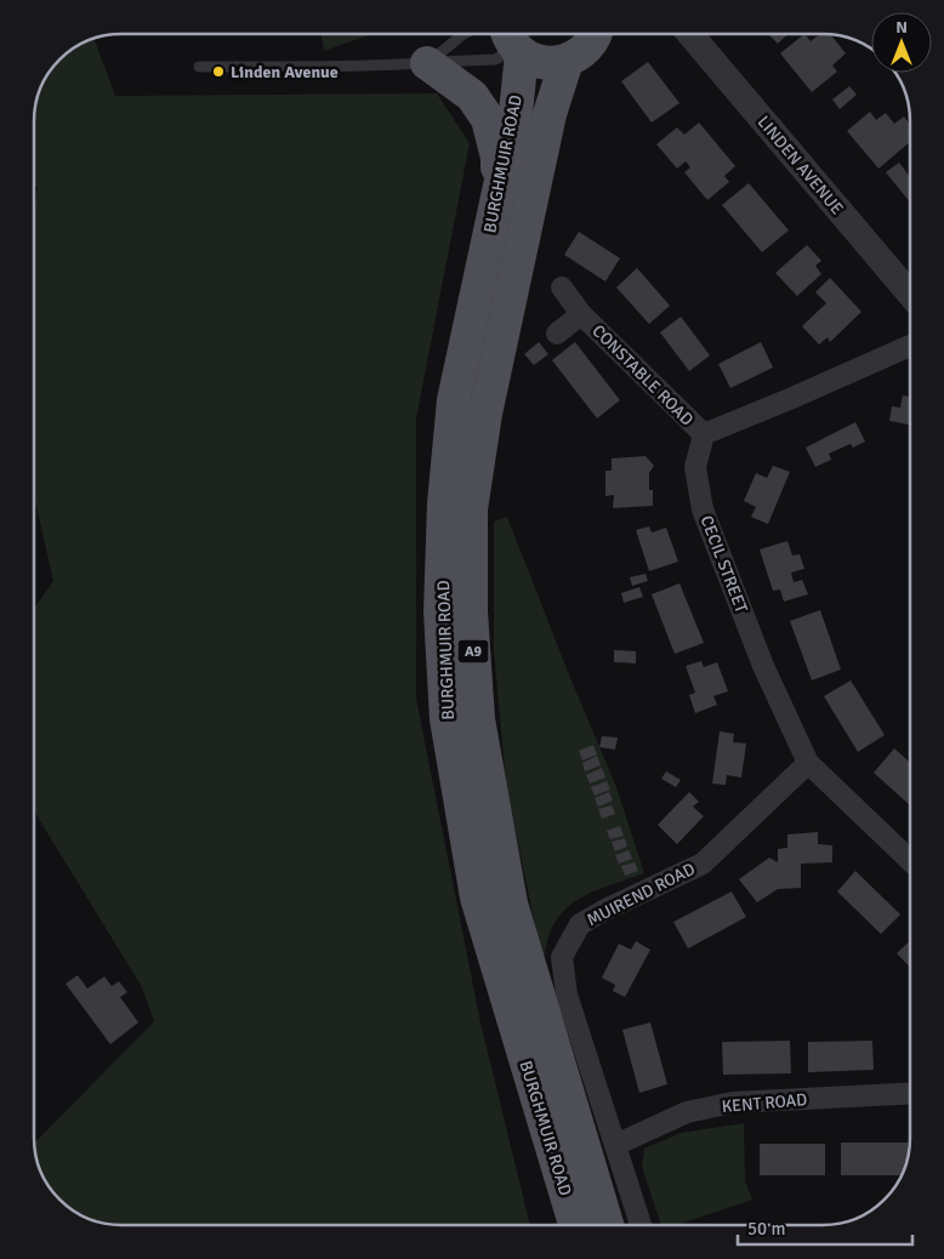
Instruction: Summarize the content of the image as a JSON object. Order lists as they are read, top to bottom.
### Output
{
  "streets": {
    "main road": ["BURGHMUIR ROAD", "A9"],
    "street": [
      "LINDEN AVENUE",
      "CONSTABLE ROAD",
      "CECIL STREET",
      "MUIREND ROAD",
      "KENT ROAD"
    ]
  },
  "crossings": [
    ["CONSTABLE ROAD", "CECIL STREET"],
    ["CECIL STREET", "MUIREND ROAD"],
    ["MUIREND ROAD", "KENT ROAD"]
  ],
  "places": ["Linden Avenue"],
  "scale_bar": "50 m",
  "north": "top"
}
